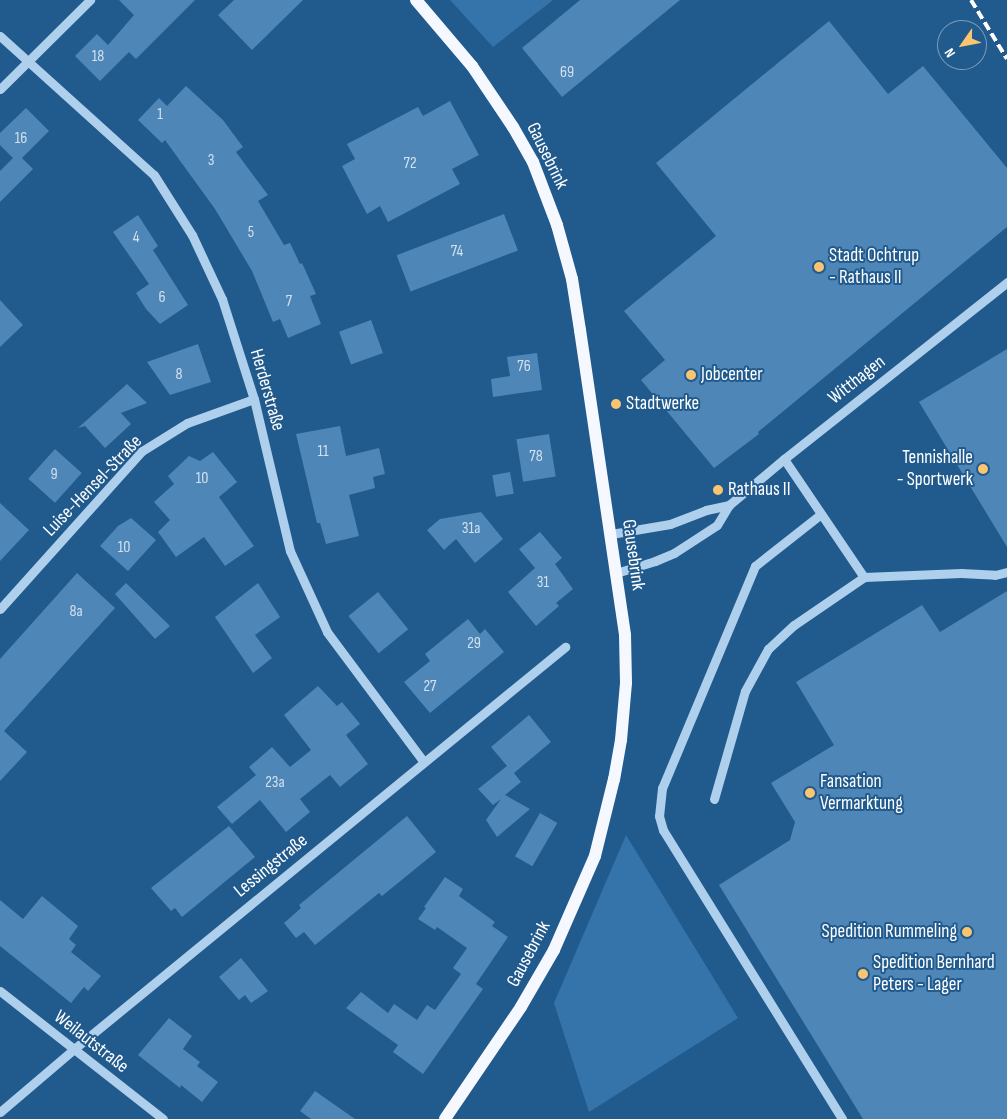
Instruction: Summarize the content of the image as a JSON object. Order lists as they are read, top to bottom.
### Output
{
  "streets": {
    "main road": ["Gausebrink"],
    "street": [
      "Witthagen",
      "Herderstraße",
      "Luise-Hensel-Straße",
      "Lessingstraße",
      "Weilautstraße"
    ]
  },
  "crossings": [
    ["Gausebrink", "Witthagen"],
    ["Herderstraße", "Luise-Hensel-Straße"],
    ["Herderstraße", "Lessingstraße"],
    ["Lessingstraße", "Weilautstraße"]
  ],
  "places": [
    "Stadt Ochtrup - Rathaus II",
    "Jobcenter",
    "Stadtwerke",
    "Tennishalle - Sportwerk",
    "Rathaus II",
    "Fansation Vermarktung",
    "Spedition Rummeling",
    "Spedition Bernhard Peters - Lager"
  ],
  "house_numbers": [
    "18",
    "69",
    "1",
    "16",
    "3",
    "72",
    "5",
    "4",
    "74",
    "6",
    "7",
    "76",
    "8",
    "11",
    "78",
    "9",
    "10",
    "31a",
    "10",
    "31",
    "8a",
    "29",
    "27",
    "23a"
  ],
  "north": "bottom left"
}
